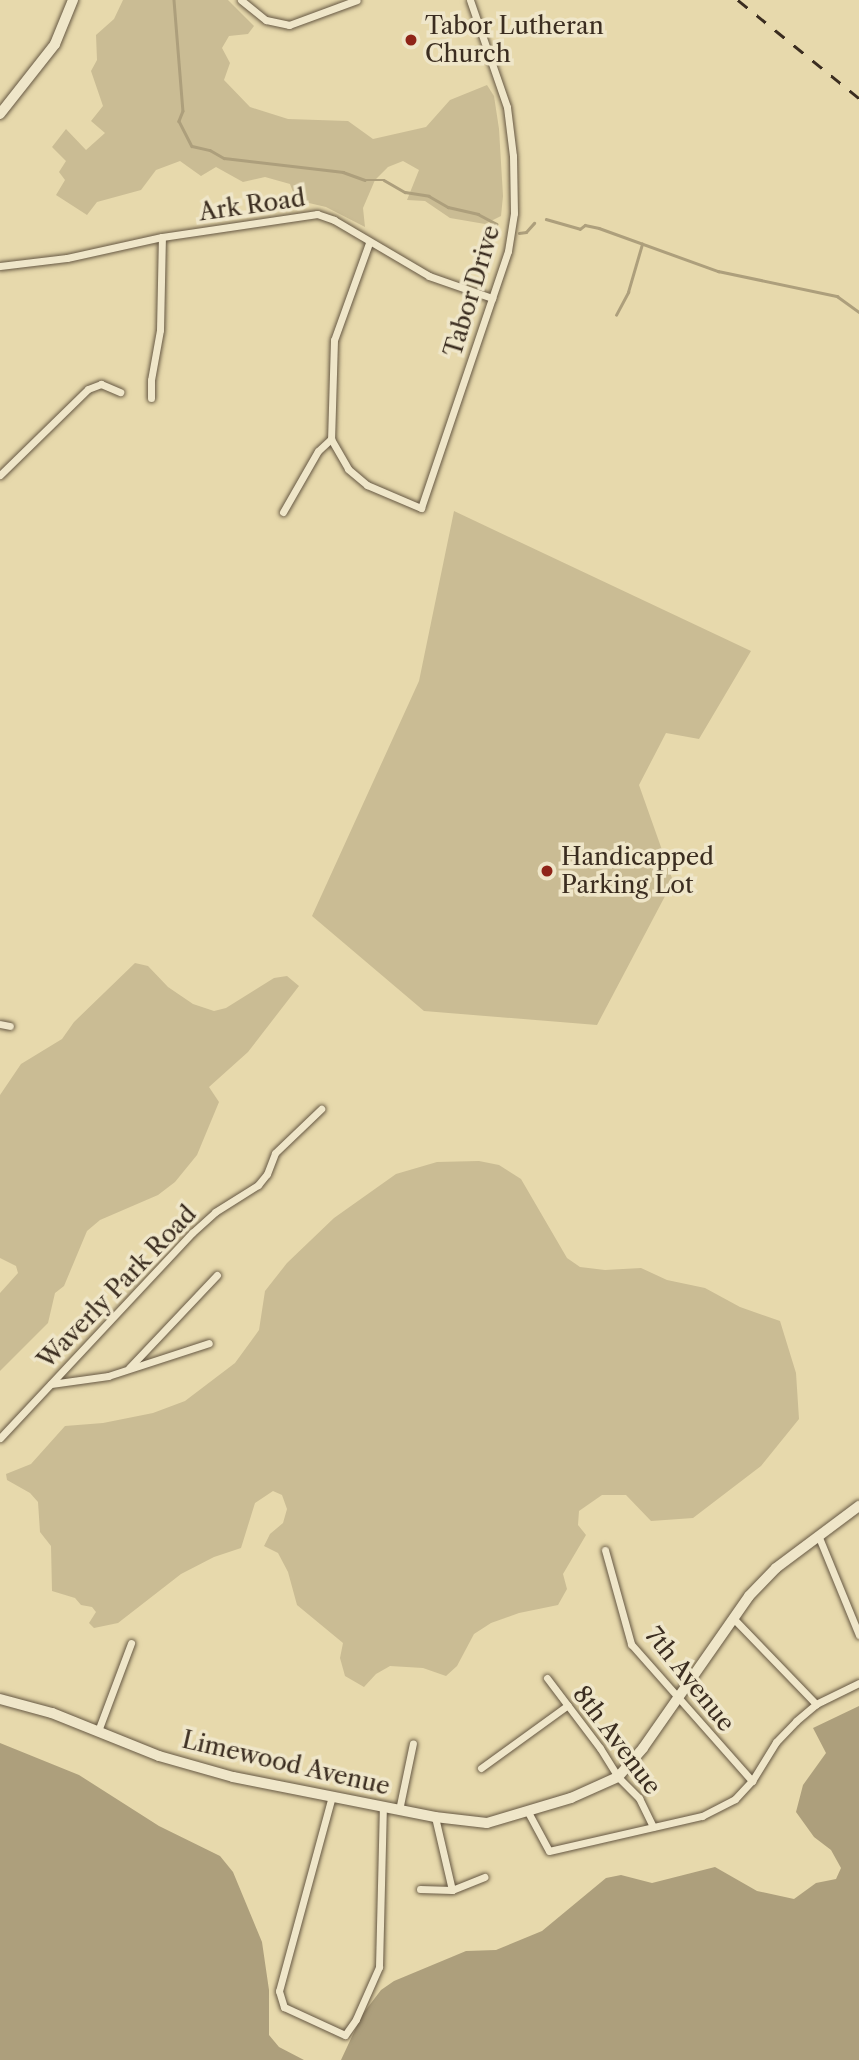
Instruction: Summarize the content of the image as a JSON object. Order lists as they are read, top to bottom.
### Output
{
  "streets": {
    "main road": ["Limewood Avenue"],
    "street": [
      "Ark Road",
      "Tabor Drive",
      "Waverly Park Road",
      "7th Avenue",
      "8th Avenue"
    ]
  },
  "crossings": [
    ["Ark Road", "Tabor Drive"],
    ["8th Avenue", "Limewood Avenue"]
  ],
  "places": ["Tabor Lutheran Church", "Handicapped Parking Lot"]
}
